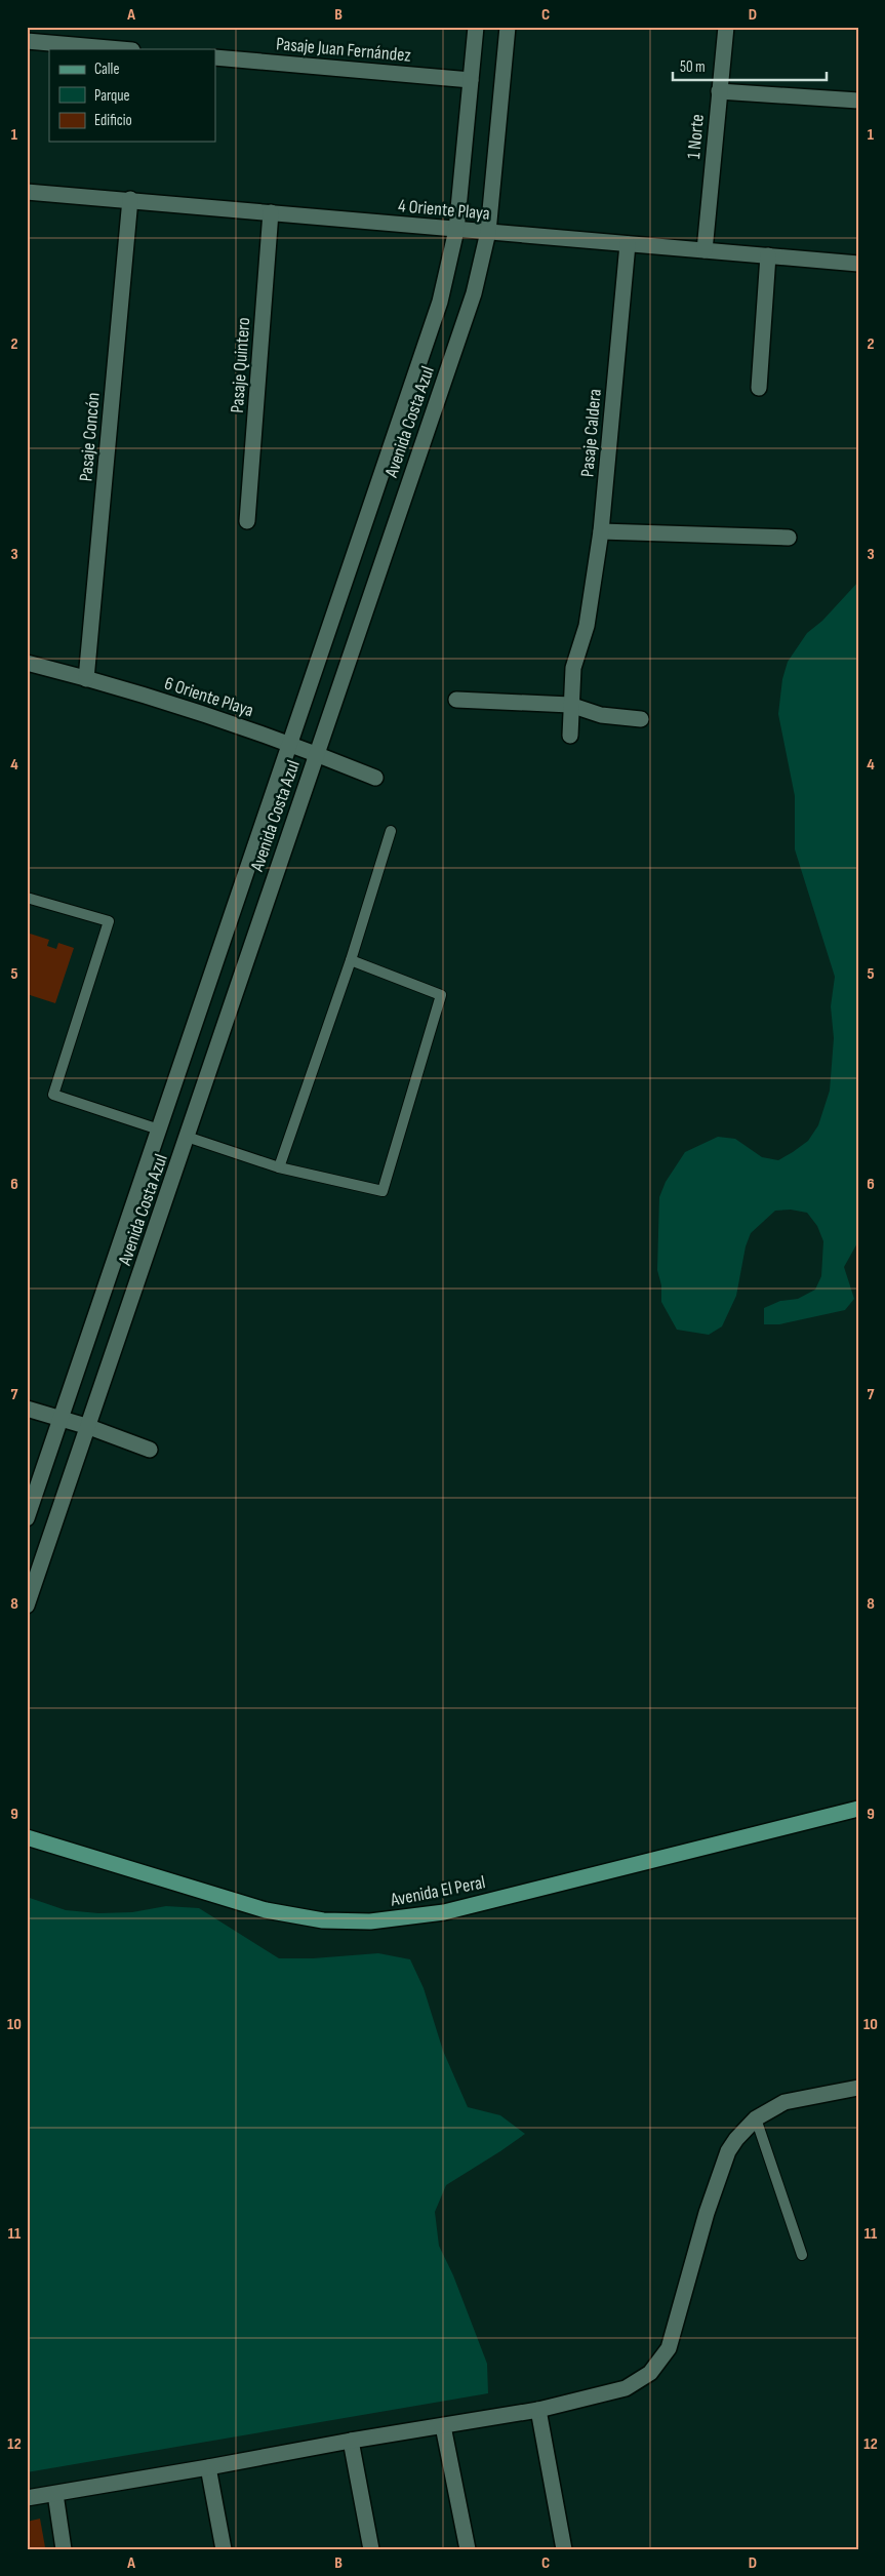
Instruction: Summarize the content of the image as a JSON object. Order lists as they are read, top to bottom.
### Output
{
  "streets": {
    "main road": ["Avenida El Peral"],
    "street": [
      "Pasaje Juan Fernández",
      "1 Norte",
      "4 Oriente Playa",
      "Pasaje Quintero",
      "Avenida Costa Azul",
      "Pasaje Caldera",
      "Pasaje Concón",
      "6 Oriente Playa"
    ]
  },
  "crossings": [
    ["Pasaje Juan Fernández", "Avenida Costa Azul"],
    ["1 Norte", "4 Oriente Playa"],
    ["4 Oriente Playa", "Pasaje Quintero"],
    ["4 Oriente Playa", "Avenida Costa Azul"],
    ["4 Oriente Playa", "Pasaje Caldera"],
    ["4 Oriente Playa", "Pasaje Concón"],
    ["Avenida Costa Azul", "6 Oriente Playa"],
    ["Pasaje Concón", "6 Oriente Playa"]
  ],
  "legend": ["Calle", "Parque", "Edificio"],
  "scale_bar": "50 m",
  "grid": {
    "columns": [
      "A",
      "B",
      "C",
      "D"
    ],
    "rows": [
      "1",
      "2",
      "3",
      "4",
      "5",
      "6",
      "7",
      "8",
      "9",
      "10",
      "11",
      "12"
    ]
  }
}
